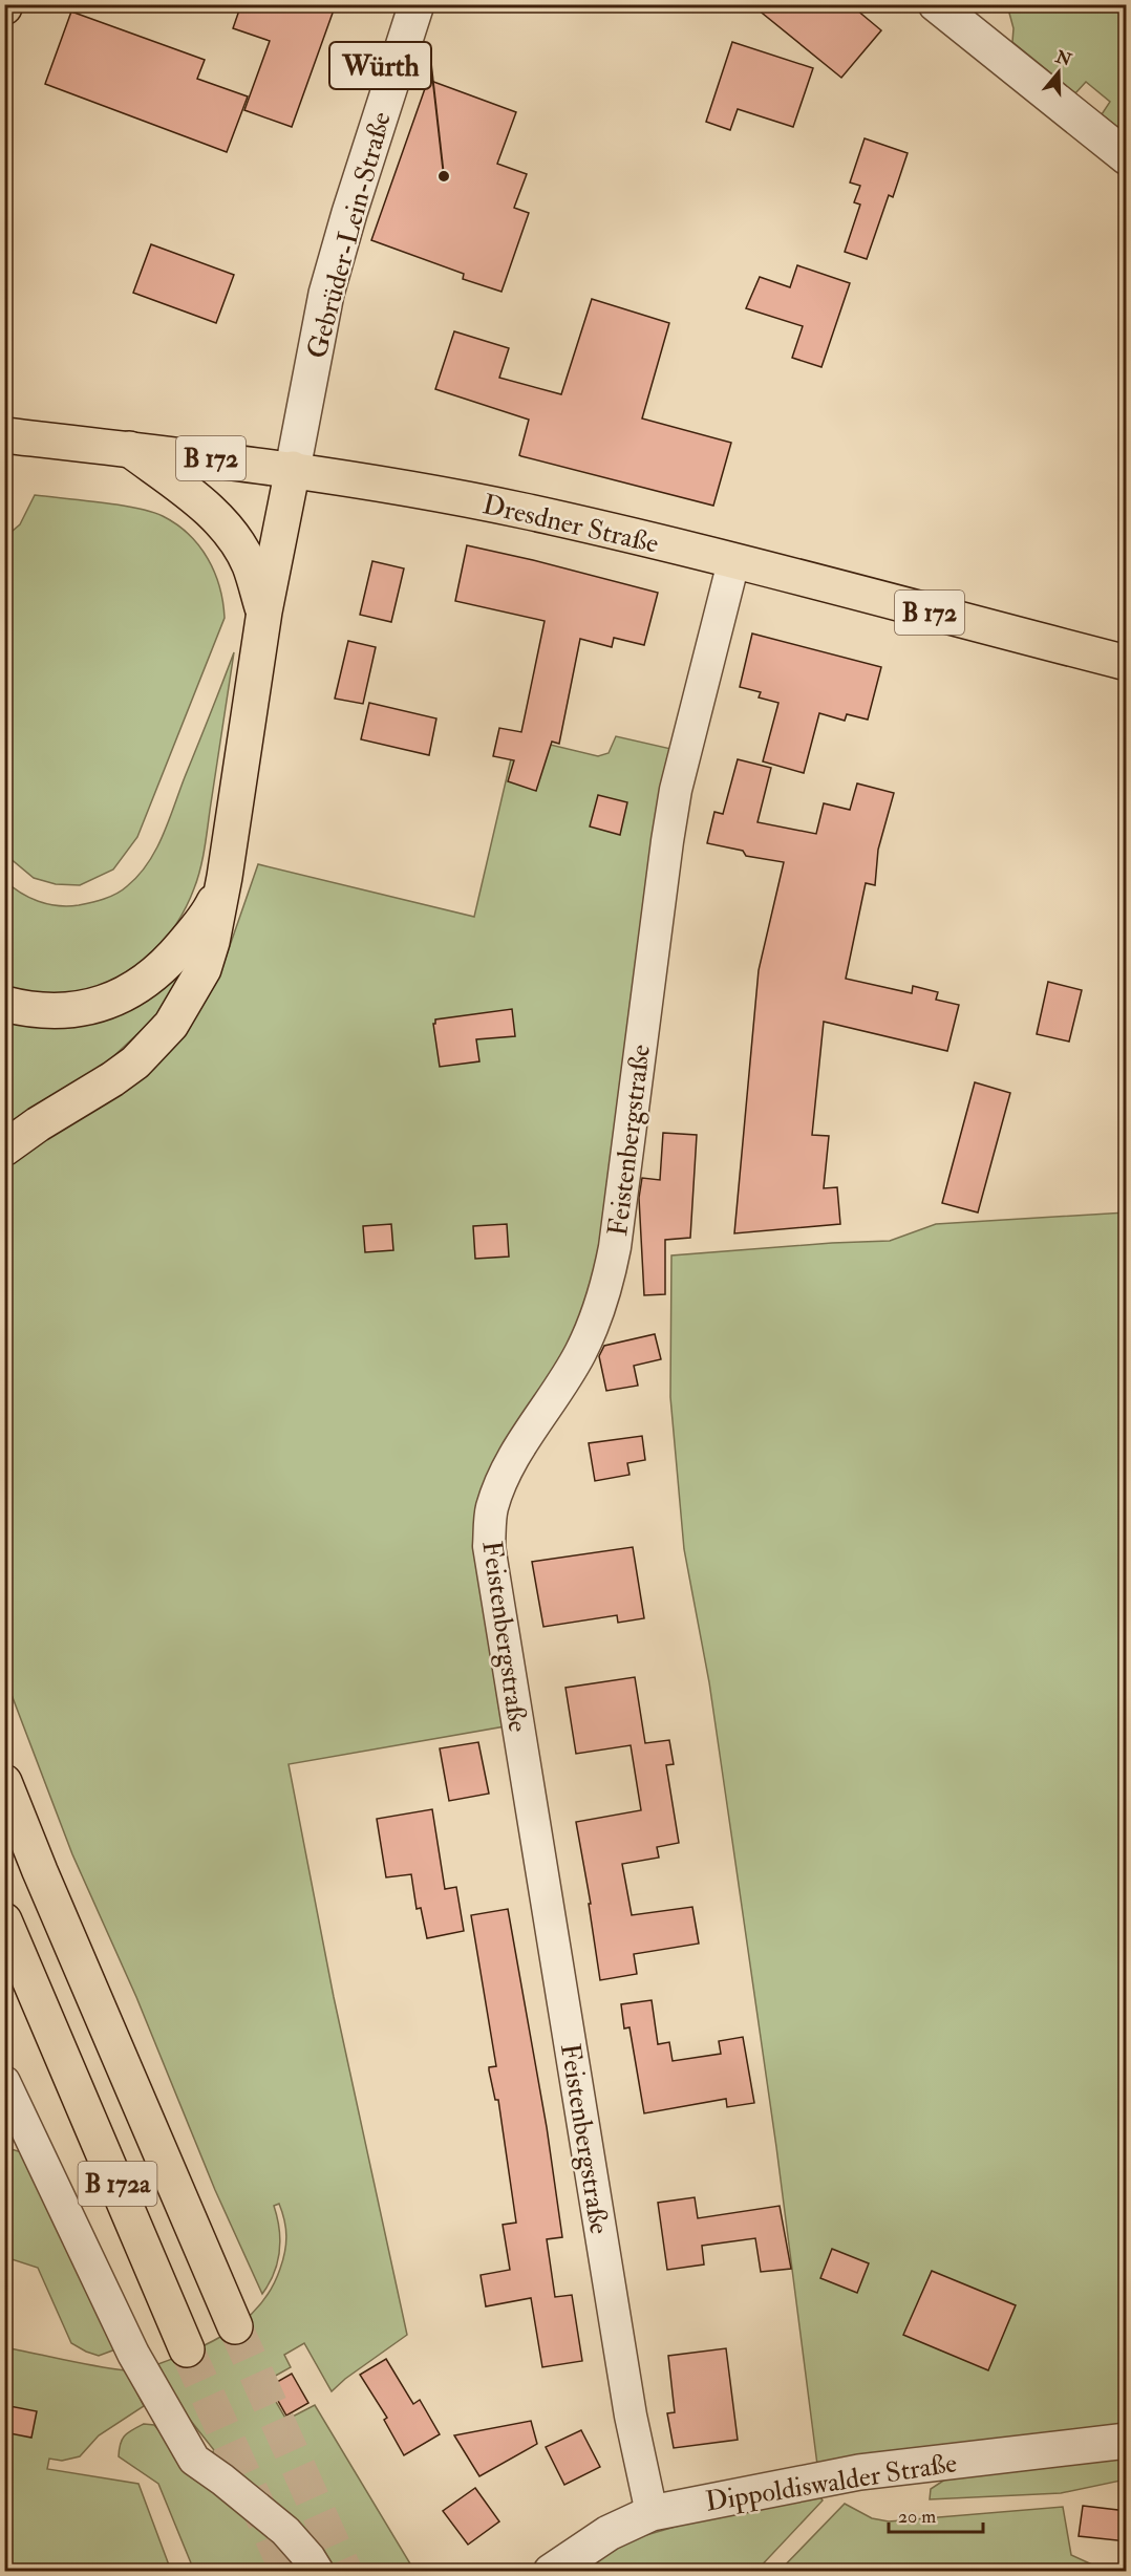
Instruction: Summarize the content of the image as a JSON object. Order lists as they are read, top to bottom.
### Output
{
  "streets": {
    "main road": ["B 172", "Dresdner Straße", "B 172a"],
    "street": ["Gebrüder-Lein-Straße", "Feistenbergstraße", "Dippoldiswalder Straße"]
  },
  "crossings": [
    ["Gebrüder-Lein-Straße", "Dresdner Straße"],
    ["Dresdner Straße", "Feistenbergstraße"],
    ["Feistenbergstraße", "Dippoldiswalder Straße"]
  ],
  "places": ["Würth"],
  "scale_bar": "20 m",
  "north": "top"
}
